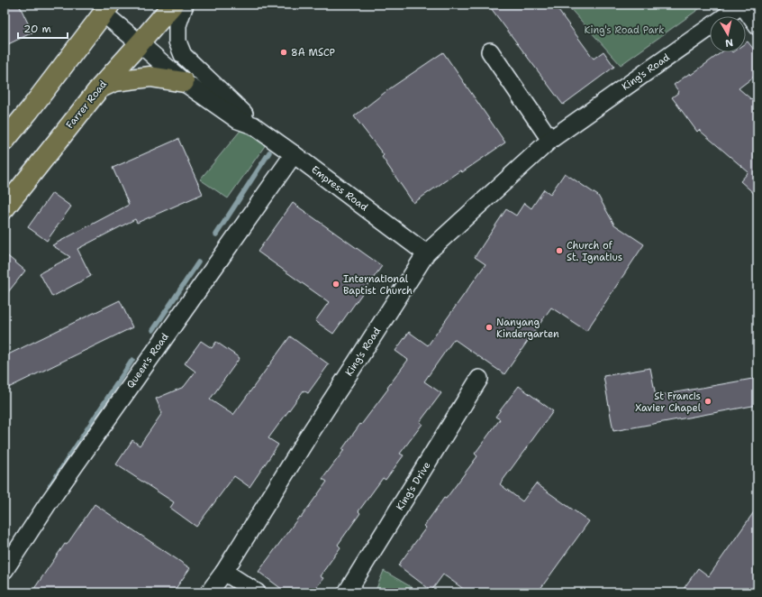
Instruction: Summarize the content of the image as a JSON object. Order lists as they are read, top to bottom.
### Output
{
  "streets": {
    "highway": ["Farrer Road"],
    "street": [
      "King's Road",
      "Empress Road",
      "Queen's Road",
      "King's Drive"
    ]
  },
  "crossings": [
    ["King's Road", "Empress Road"],
    ["Farrer Road", "Empress Road"],
    ["Empress Road", "Queen's Road"]
  ],
  "parks": ["King's Road Park"],
  "places": [
    "8A MSCP",
    "Church of St. Ignatius",
    "International Baptist Church",
    "Nanyang Kindergarten",
    "St Francis Xavier Chapel"
  ],
  "scale_bar": "20 m",
  "north": "bottom"
}
